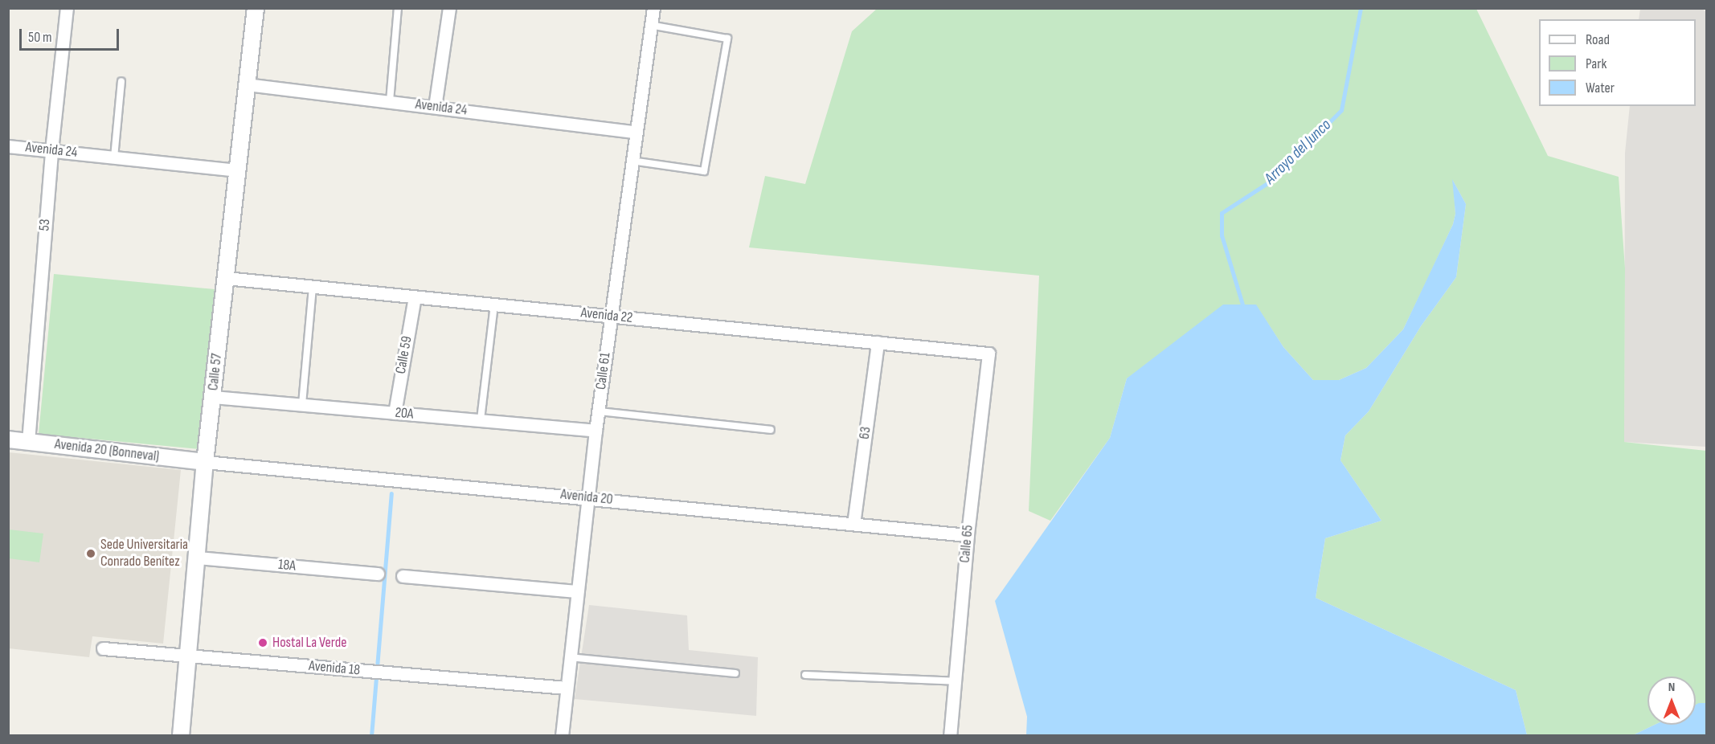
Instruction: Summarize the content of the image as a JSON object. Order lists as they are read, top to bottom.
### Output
{
  "streets": {
    "street": [
      "Avenida 24",
      "53",
      "Avenida 22",
      "Calle 59",
      "Calle 61",
      "Calle 57",
      "20A",
      "63",
      "Avenida 20 (Bonneval)",
      "Avenida 20",
      "Calle 65",
      "18A",
      "Avenida 18"
    ]
  },
  "crossings": [
    ["Avenida 24", "53"],
    ["Avenida 24", "Calle 61"],
    ["Avenida 24", "Calle 57"],
    ["53", "Avenida 20 (Bonneval)"],
    ["Avenida 22", "Calle 59"],
    ["Avenida 22", "Calle 61"],
    ["Avenida 22", "Calle 57"],
    ["Avenida 22", "63"],
    ["Avenida 22", "Calle 65"],
    ["Calle 59", "20A"],
    ["Calle 61", "20A"],
    ["Calle 61", "Avenida 20"],
    ["Calle 61", "Avenida 18"],
    ["Calle 57", "20A"],
    ["Calle 57", "Avenida 20 (Bonneval)"],
    ["Calle 57", "Avenida 20"],
    ["Calle 57", "18A"],
    ["Calle 57", "Avenida 18"],
    ["63", "Avenida 20"],
    ["Avenida 20 (Bonneval)", "Avenida 20"],
    ["Avenida 20", "Calle 65"]
  ],
  "water": ["Arroyo del Junco"],
  "places": ["Sede Universitaria Conrado Benítez", "Hostal La Verde"],
  "legend": ["Road", "Park", "Water"],
  "scale_bar": "50 m",
  "north": "top"
}
